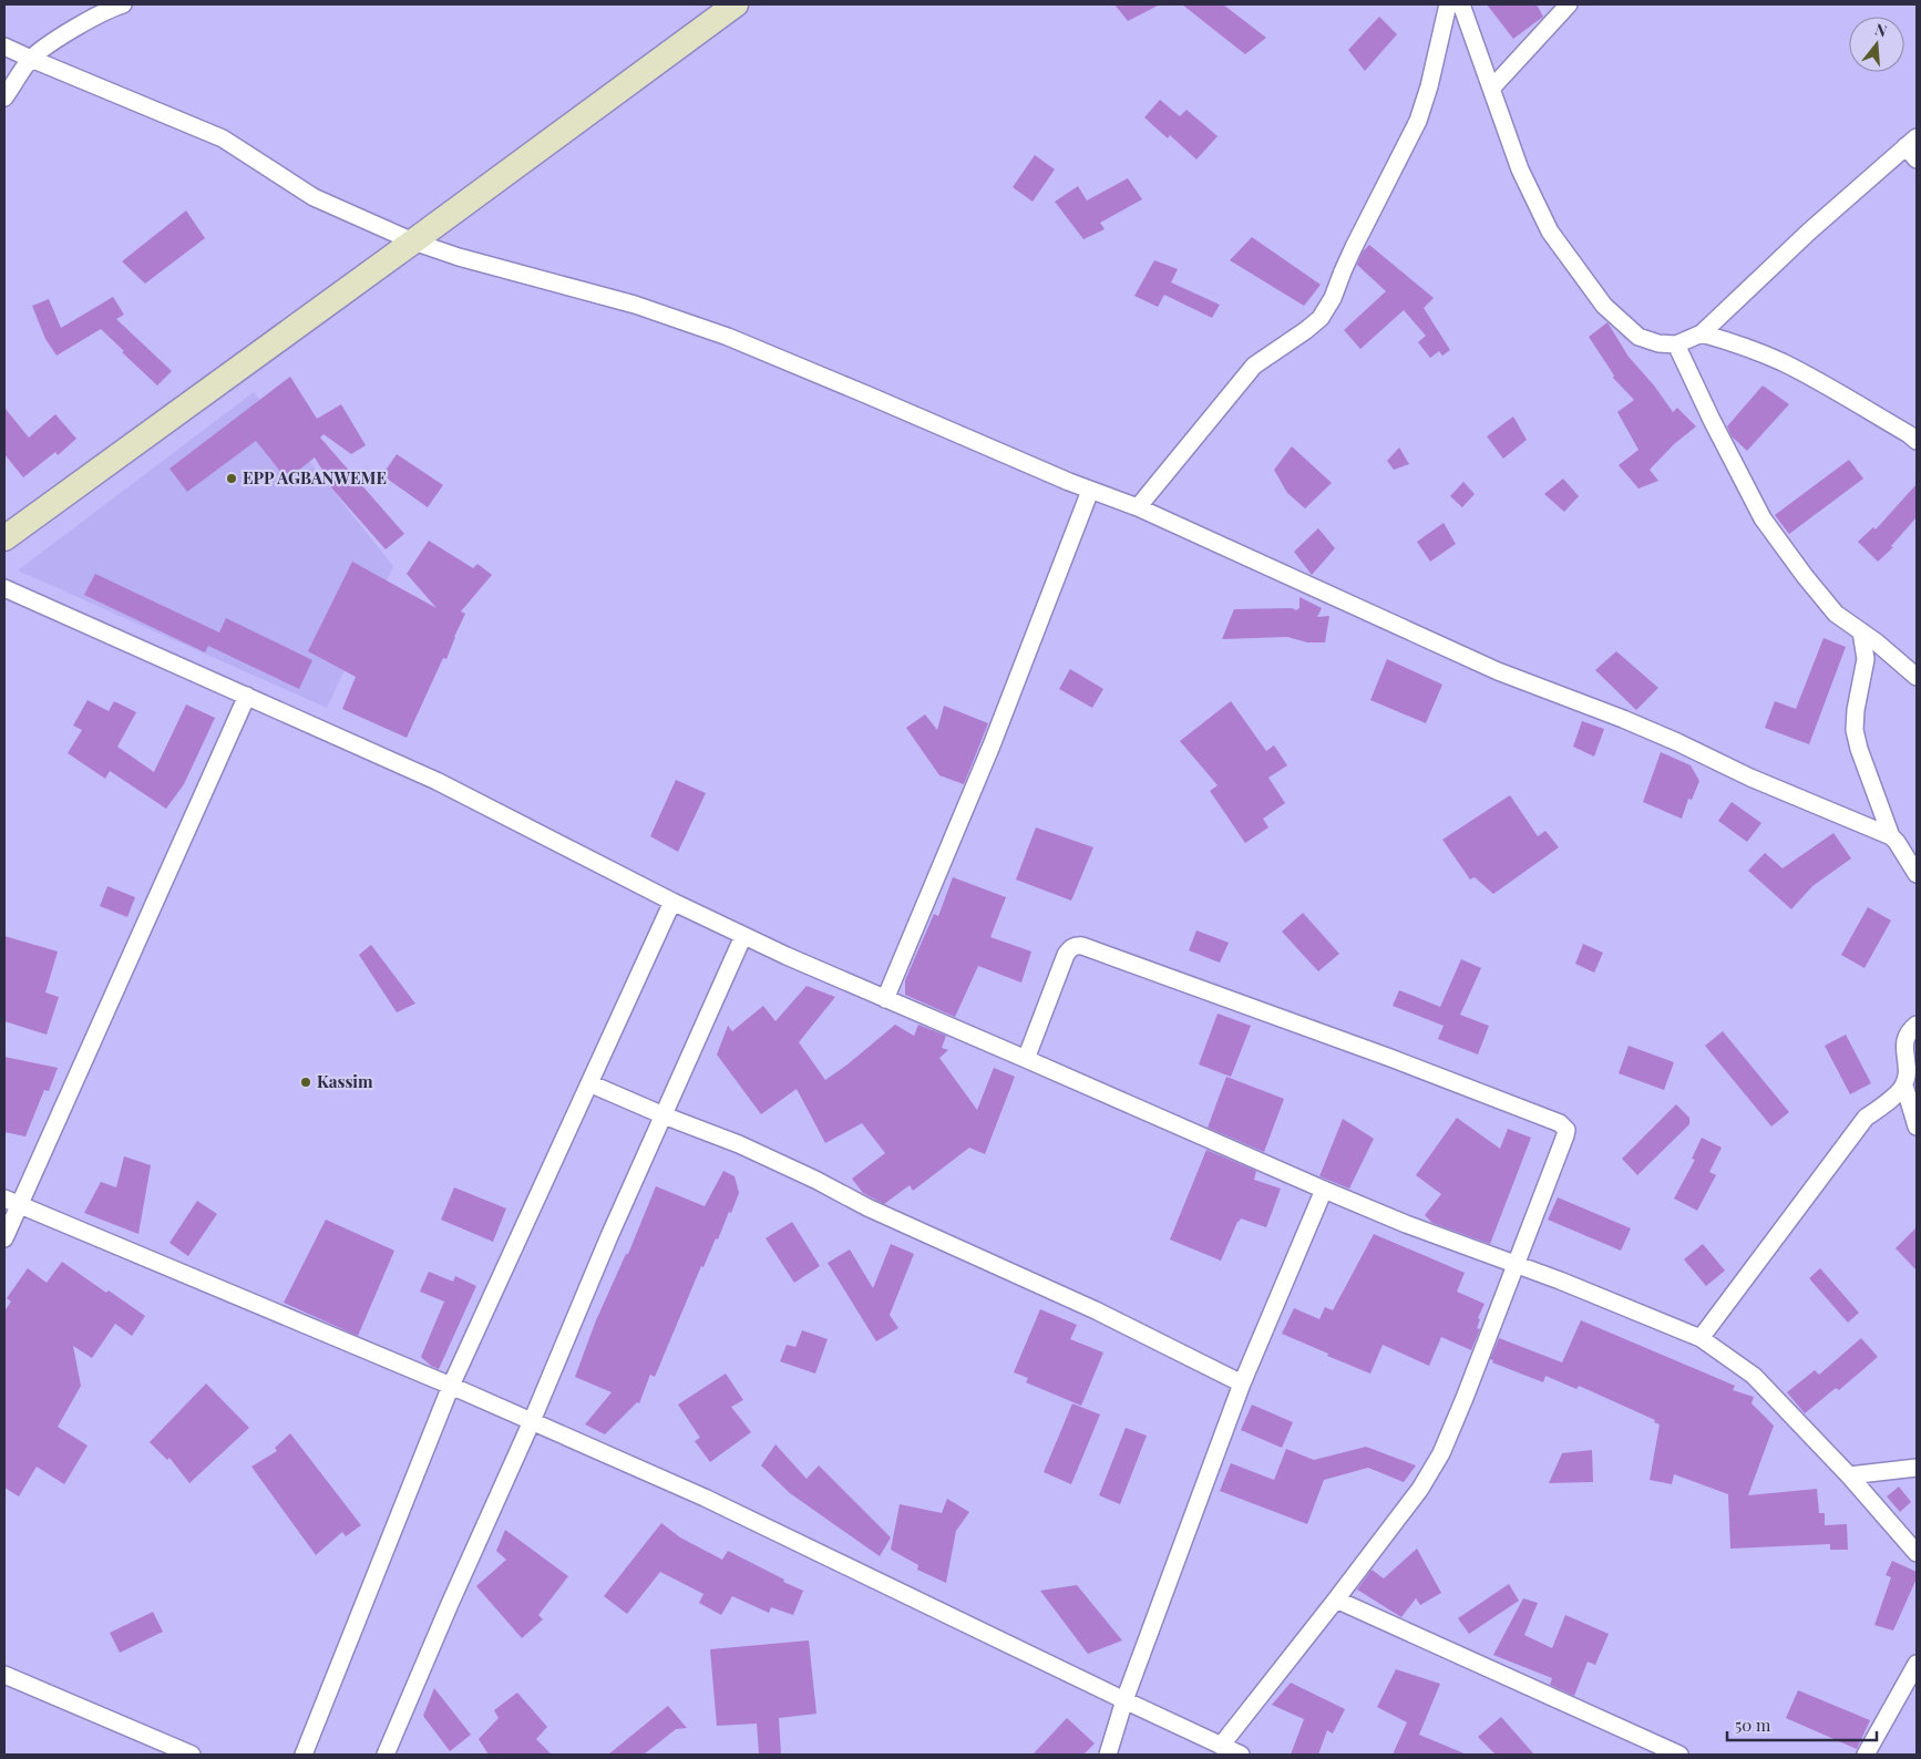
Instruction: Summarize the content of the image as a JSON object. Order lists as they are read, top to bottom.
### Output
{
  "places": ["EPP AGBANWEME", "Kassim"],
  "scale_bar": "50 m",
  "north": "top"
}
